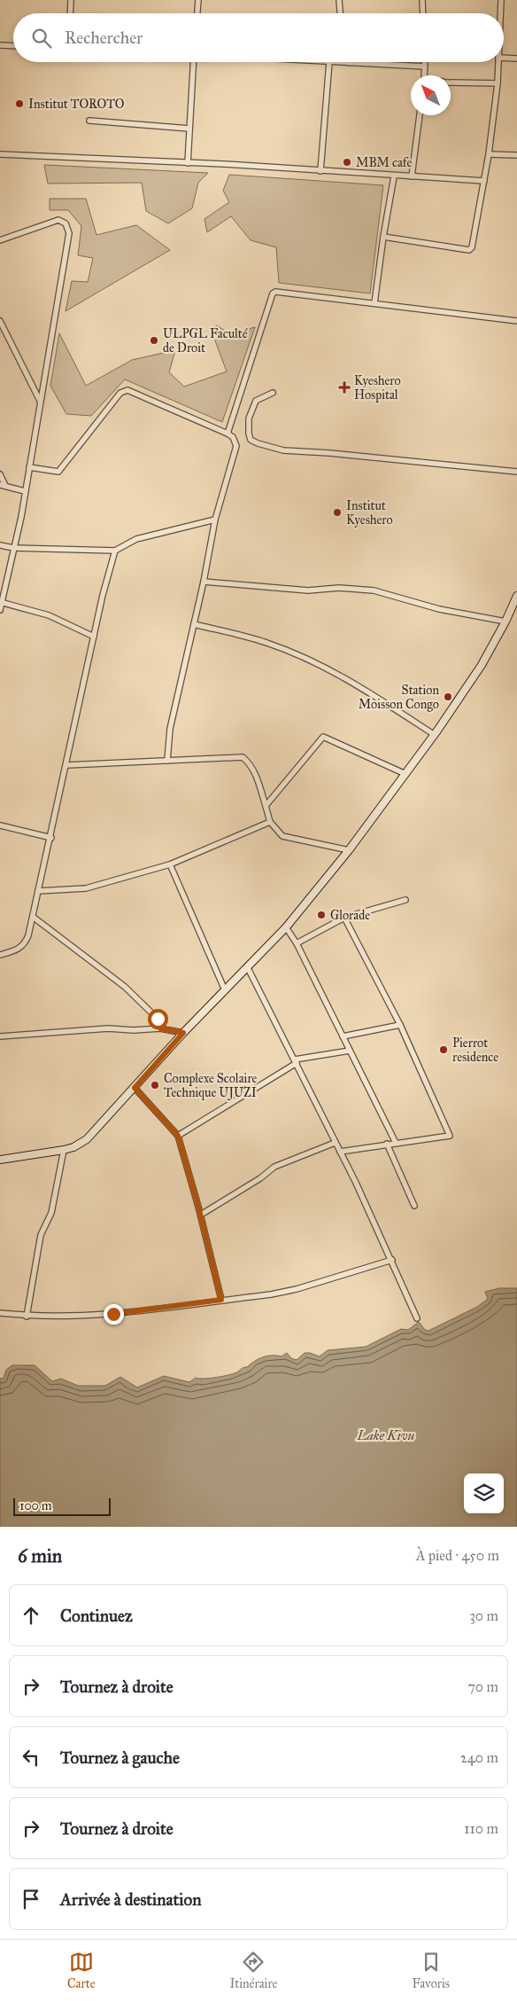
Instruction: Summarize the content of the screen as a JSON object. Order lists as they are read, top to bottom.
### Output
{
  "water": ["Lake Kivu"],
  "places": {
    "other": [
      "Institut TOROTO",
      "MBM cafe",
      "ULPGL Faculté de Droit",
      "Institut Kyeshero",
      "Station Moisson Congo",
      "Glorade",
      "Pierrot residence",
      "Complexe Scolaire Technique UJUZI"
    ],
    "health": ["Kyeshero Hospital"]
  },
  "scale_bar": "100 m",
  "north": "top left",
  "page": {
    "search": "Rechercher",
    "scale": "100 m",
    "heading": ["6 min", "À pied · 450 m"],
    "list": [
      ["Continuez", "30 m"],
      ["Tournez à droite", "70 m"],
      ["Tournez à gauche", "240 m"],
      ["Tournez à droite", "110 m"],
      "Arrivée à destination"
    ],
    "nav": ["Carte", "Itinéraire", "Favoris"]
  }
}
